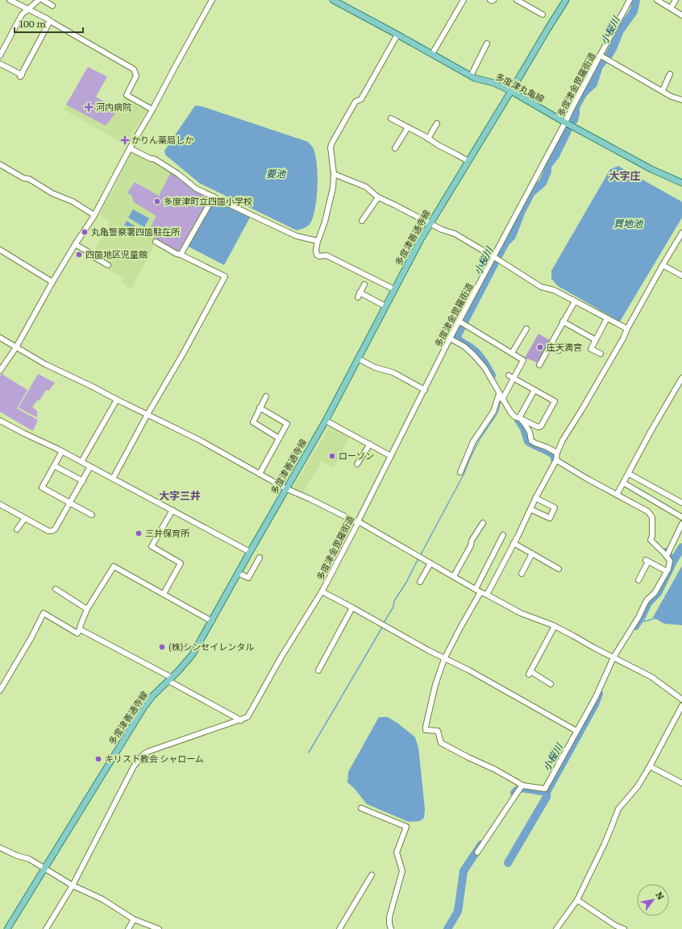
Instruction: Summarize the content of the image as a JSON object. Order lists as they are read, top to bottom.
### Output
{
  "streets": {
    "main road": ["多度津丸亀線", "多度津善通寺線"],
    "street": ["多度津金毘羅街道"]
  },
  "crossings": [
    ["多度津金毘羅街道", "多度津丸亀線"],
    ["多度津丸亀線", "多度津善通寺線"]
  ],
  "districts": ["大字庄", "大字三井"],
  "water": ["小桜川", "要池", "買地池"],
  "places": {
    "health": ["河内病院", "かりん薬局しか"],
    "other": [
      "多度津町立四箇小学校",
      "丸亀警察署四箇駐在所",
      "四箇地区児童館",
      "庄天満宮",
      "ローソン",
      "三井保育所",
      "(株)シンセイレンタル",
      "キリスト教会 シャローム"
    ]
  },
  "scale_bar": "100 m",
  "north": "top right"
}
